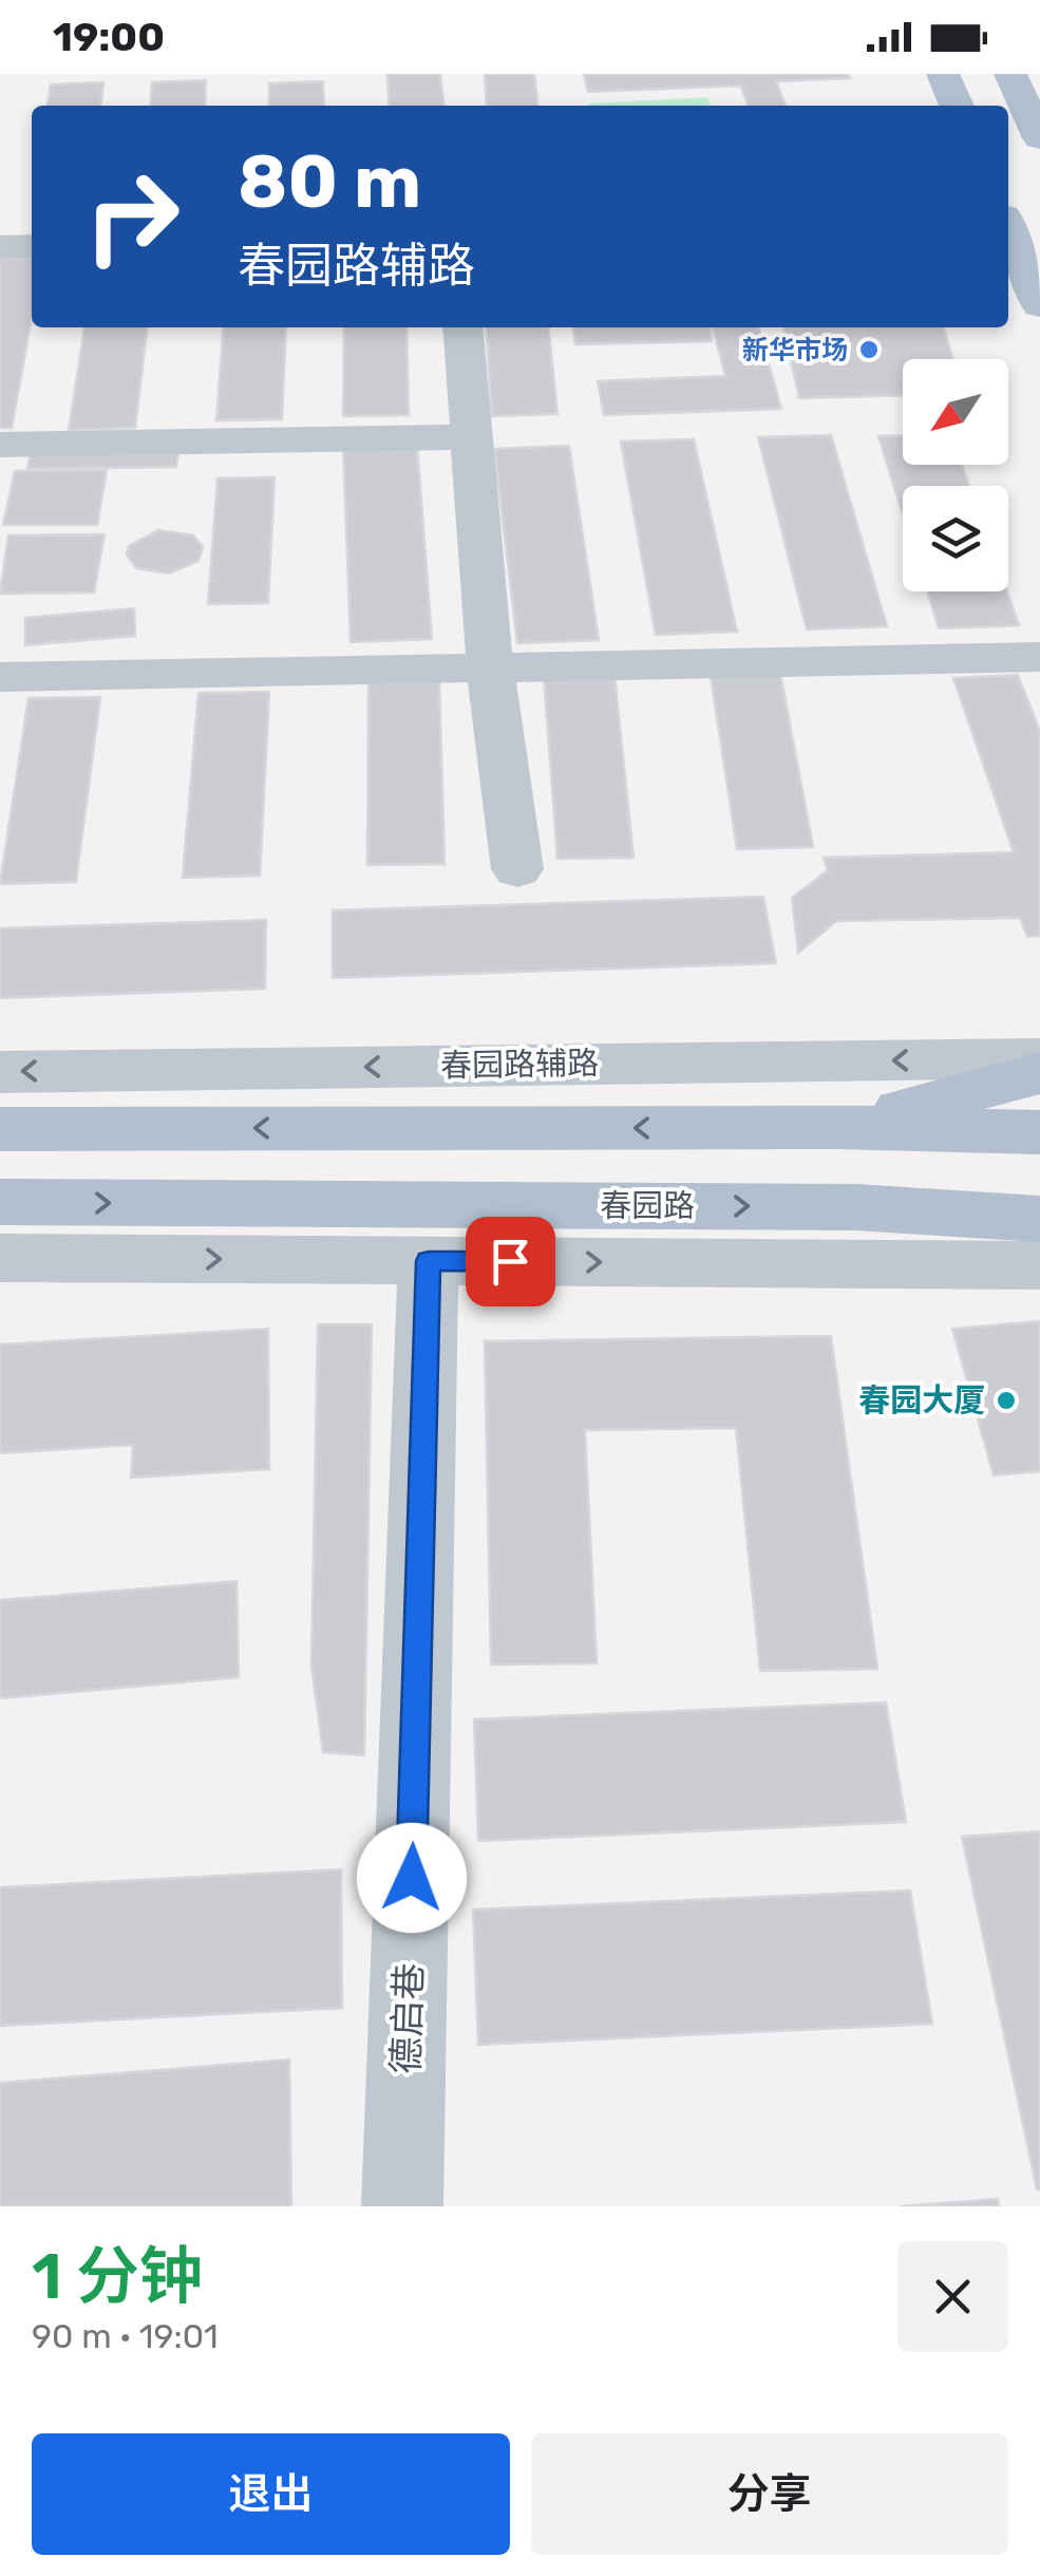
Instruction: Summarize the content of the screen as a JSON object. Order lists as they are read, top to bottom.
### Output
{
  "streets": {
    "main road": ["春园路"],
    "street": ["春园路辅路", "德启巷"]
  },
  "places": ["新华市场", "春园大厦"],
  "north": "bottom left",
  "page": {
    "status": "19:00",
    "turn": ["80 m", "春园路辅路"],
    "heading": ["1 分钟", "90 m · 19:01"],
    "buttons": ["退出", "分享"]
  }
}
